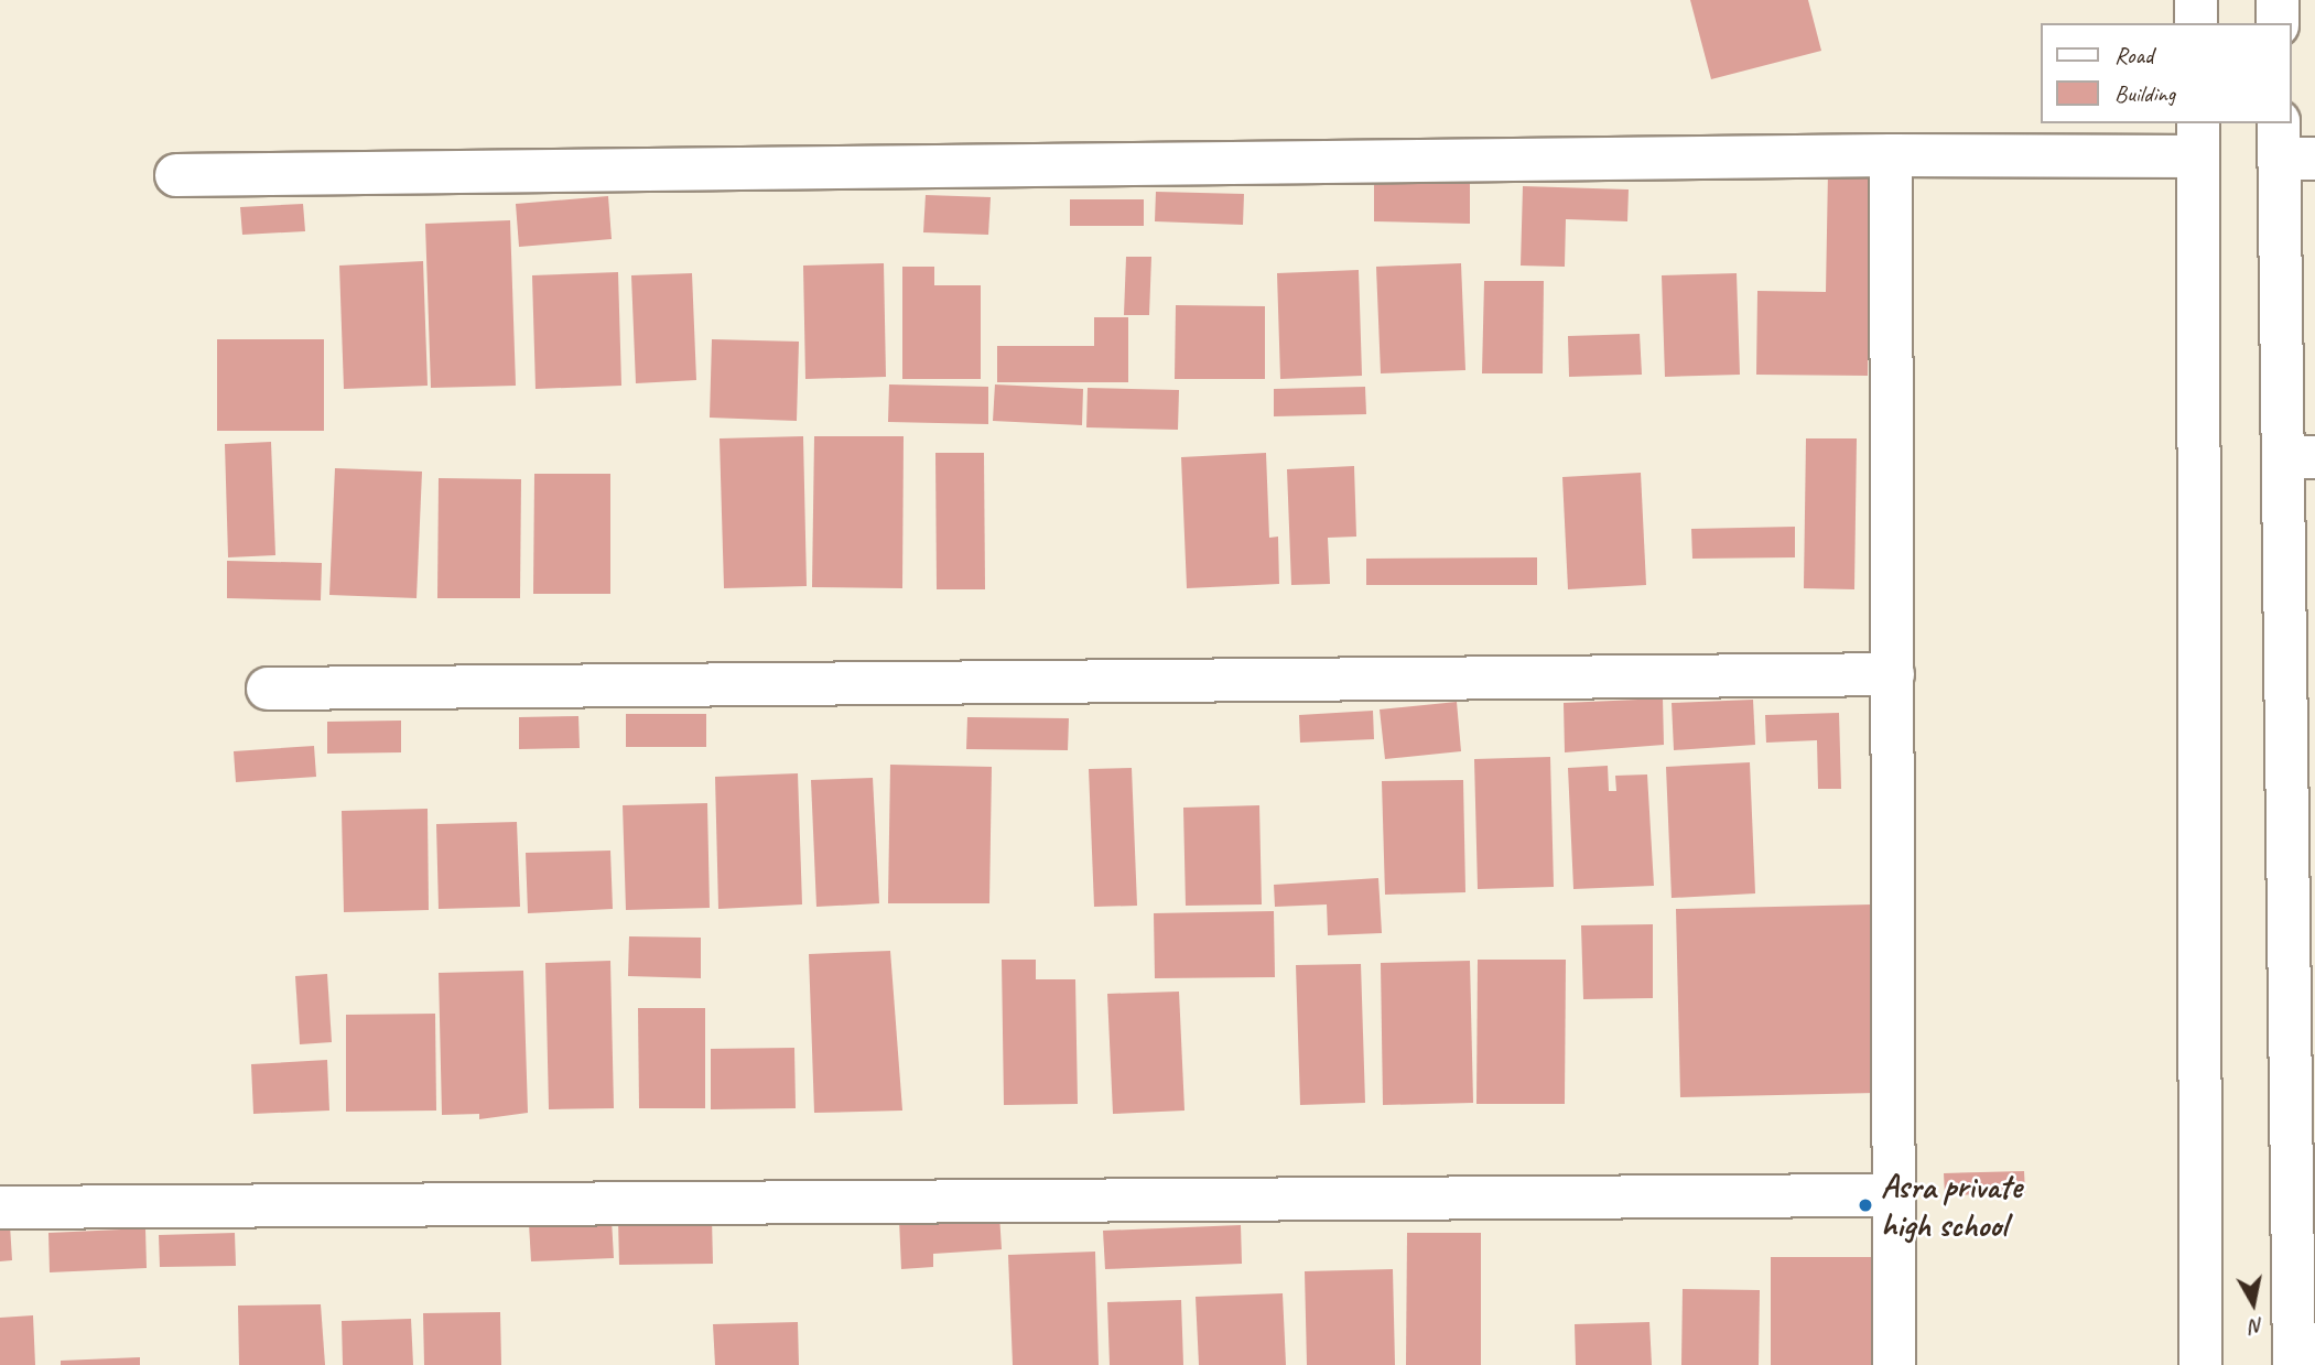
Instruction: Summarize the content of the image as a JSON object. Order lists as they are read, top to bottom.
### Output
{
  "places": ["Asra private high school"],
  "legend": ["Road", "Building"],
  "north": "bottom"
}
